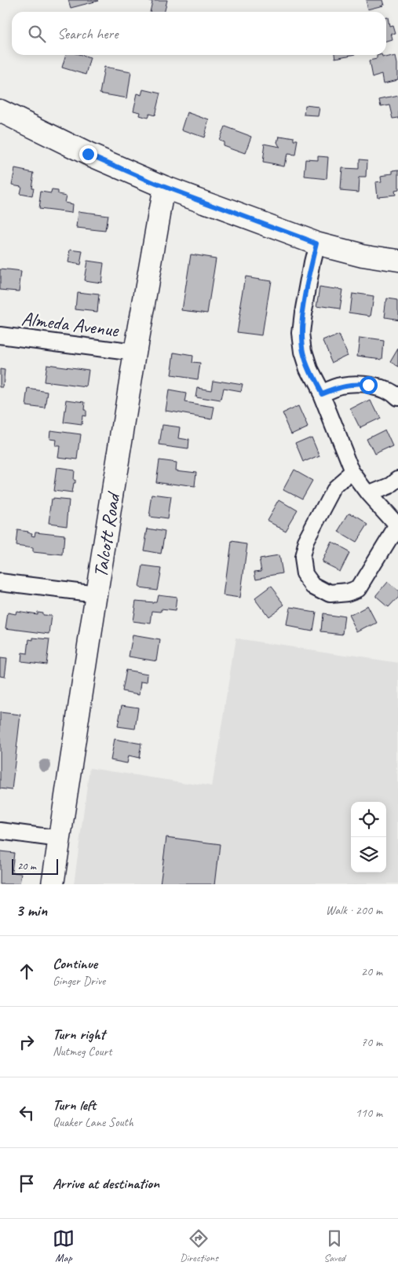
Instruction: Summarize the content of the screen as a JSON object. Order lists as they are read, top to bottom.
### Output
{
  "streets": {
    "street": ["Almeda Avenue", "Talcott Road"]
  },
  "crossings": [
    ["Almeda Avenue", "Talcott Road"]
  ],
  "scale_bar": "20 m",
  "page": {
    "search": "Search here",
    "scale": "20 m",
    "heading": ["3 min", "Walk · 200 m"],
    "list": [
      ["Continue", "Ginger Drive", "20 m"],
      ["Turn right", "Nutmeg Court", "70 m"],
      ["Turn left", "Quaker Lane South", "110 m"],
      "Arrive at destination"
    ],
    "nav": ["Map", "Directions", "Saved"]
  }
}
